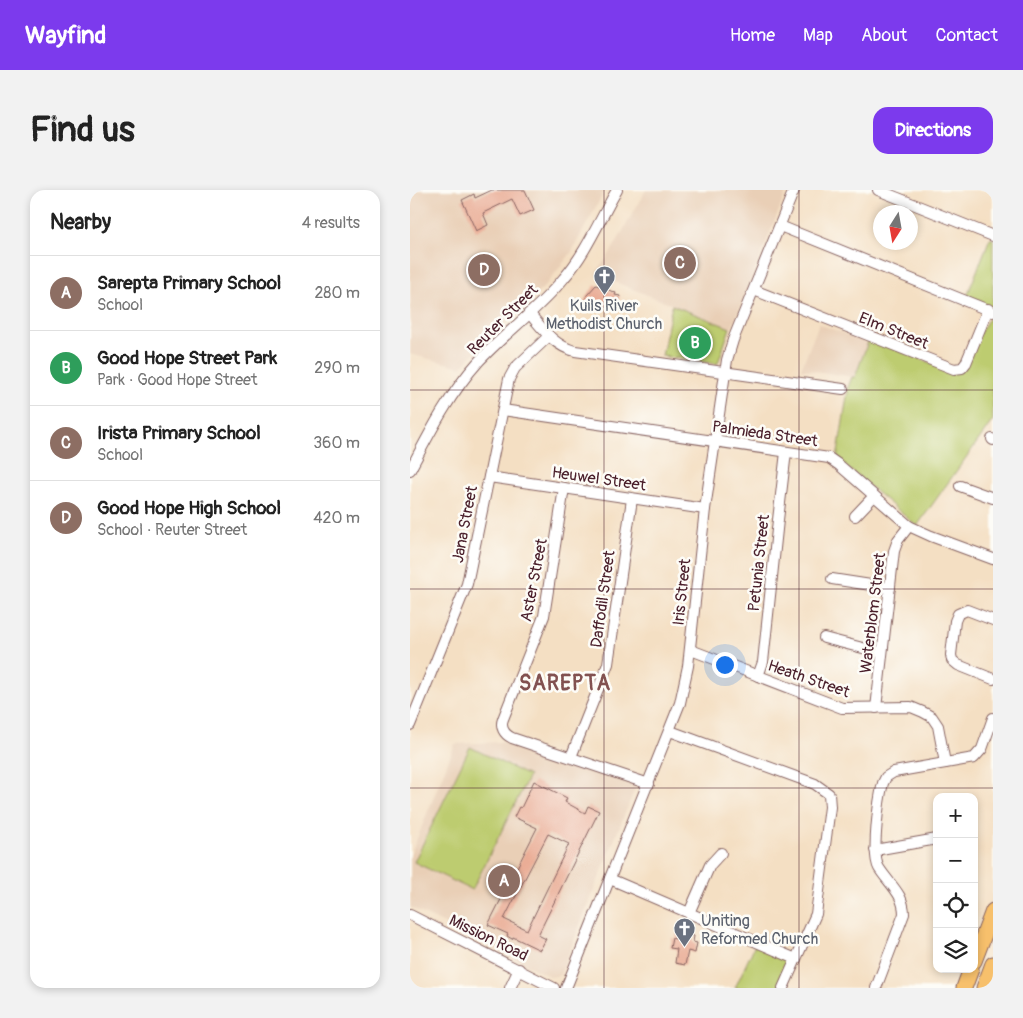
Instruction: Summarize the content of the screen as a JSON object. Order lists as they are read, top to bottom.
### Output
{
  "streets": {
    "street": [
      "Reuter Street",
      "Elm Street",
      "Palmieda Street",
      "Heuwel Street",
      "Jana Street",
      "Petunia Street",
      "Aster Street",
      "Iris Street",
      "Daffodil Street",
      "Waterblom Street",
      "Heath Street",
      "Mission Road"
    ]
  },
  "crossings": [
    ["Elm Street", "Iris Street"],
    ["Palmieda Street", "Jana Street"],
    ["Palmieda Street", "Petunia Street"],
    ["Palmieda Street", "Iris Street"],
    ["Palmieda Street", "Waterblom Street"],
    ["Heuwel Street", "Jana Street"],
    ["Heuwel Street", "Aster Street"],
    ["Heuwel Street", "Iris Street"],
    ["Heuwel Street", "Daffodil Street"],
    ["Petunia Street", "Heath Street"],
    ["Aster Street", "Daffodil Street"],
    ["Iris Street", "Heath Street"],
    ["Waterblom Street", "Heath Street"]
  ],
  "districts": ["SAREPTA"],
  "places": {
    "church": ["Kuils River Methodist Church", "Uniting Reformed Church"]
  },
  "north": "bottom",
  "page": {
    "header": "Wayfind",
    "nav": [
      "Home",
      "Map",
      "About",
      "Contact"
    ],
    "buttons": "Directions",
    "title": "Find us",
    "heading": ["Nearby", "4 results"],
    "pins": [
      "C",
      "D",
      "B",
      "A"
    ],
    "list": [
      {
        "mark": "A",
        "name": "Sarepta Primary School",
        "note": "School",
        "value": "280 m"
      },
      {
        "mark": "B",
        "name": "Good Hope Street Park",
        "note": "Park · Good Hope Street",
        "value": "290 m"
      },
      {
        "mark": "C",
        "name": "Irista Primary School",
        "note": "School",
        "value": "360 m"
      },
      {
        "mark": "D",
        "name": "Good Hope High School",
        "note": "School · Reuter Street",
        "value": "420 m"
      }
    ],
    "map_buttons": ["+", "−"]
  }
}
